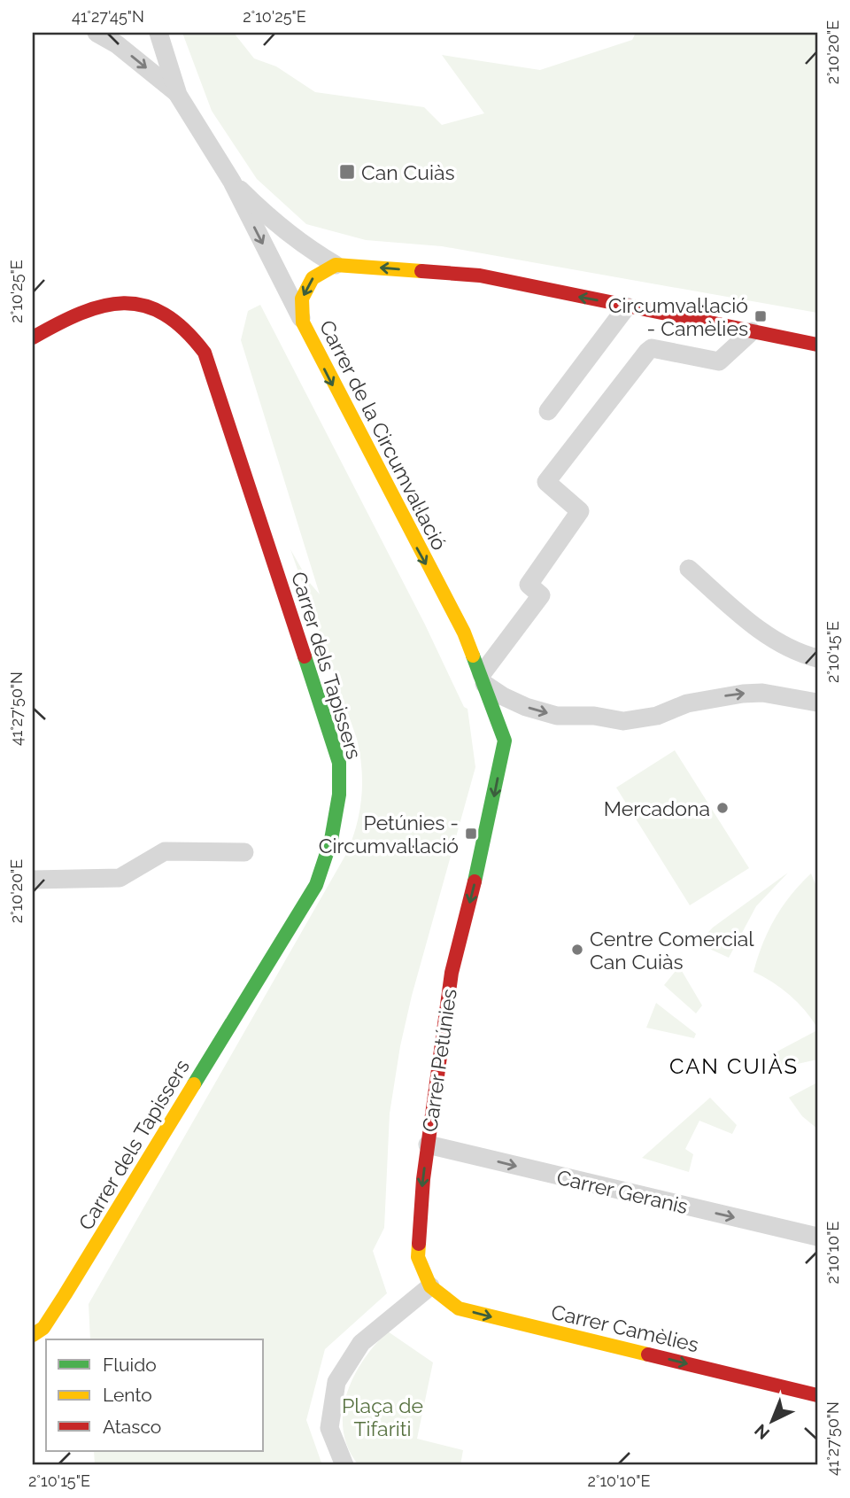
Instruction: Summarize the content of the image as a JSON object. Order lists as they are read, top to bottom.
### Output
{
  "streets": {
    "street": [
      "Carrer de la Circumval·lació",
      "Carrer dels Tapissers",
      "Carrer Petúnies",
      "Carrer Geranis",
      "Carrer Camèlies"
    ]
  },
  "crossings": [
    ["Carrer de la Circumval·lació", "Carrer Petúnies"],
    ["Carrer Petúnies", "Carrer Geranis"],
    ["Carrer Petúnies", "Carrer Camèlies"]
  ],
  "one_way": ["Carrer Petúnies", "Carrer Geranis", "Carrer Camèlies"],
  "districts": ["CAN CUIÀS"],
  "parks": ["Plaça de Tifariti"],
  "places": {
    "transit": ["Can Cuiàs", "Circumval·lació - Camèlies", "Petúnies - Circumval·lació"],
    "other": ["Mercadona", "Centre Comercial Can Cuiàs"]
  },
  "legend": ["Fluido", "Lento", "Atasco"],
  "north": "bottom left",
  "coordinates": [
    "41°27'45\"N",
    "2°10'25\"E",
    "2°10'20\"E",
    "2°10'15\"E",
    "41°27'50\"N",
    "2°10'10\"E"
  ]
}
